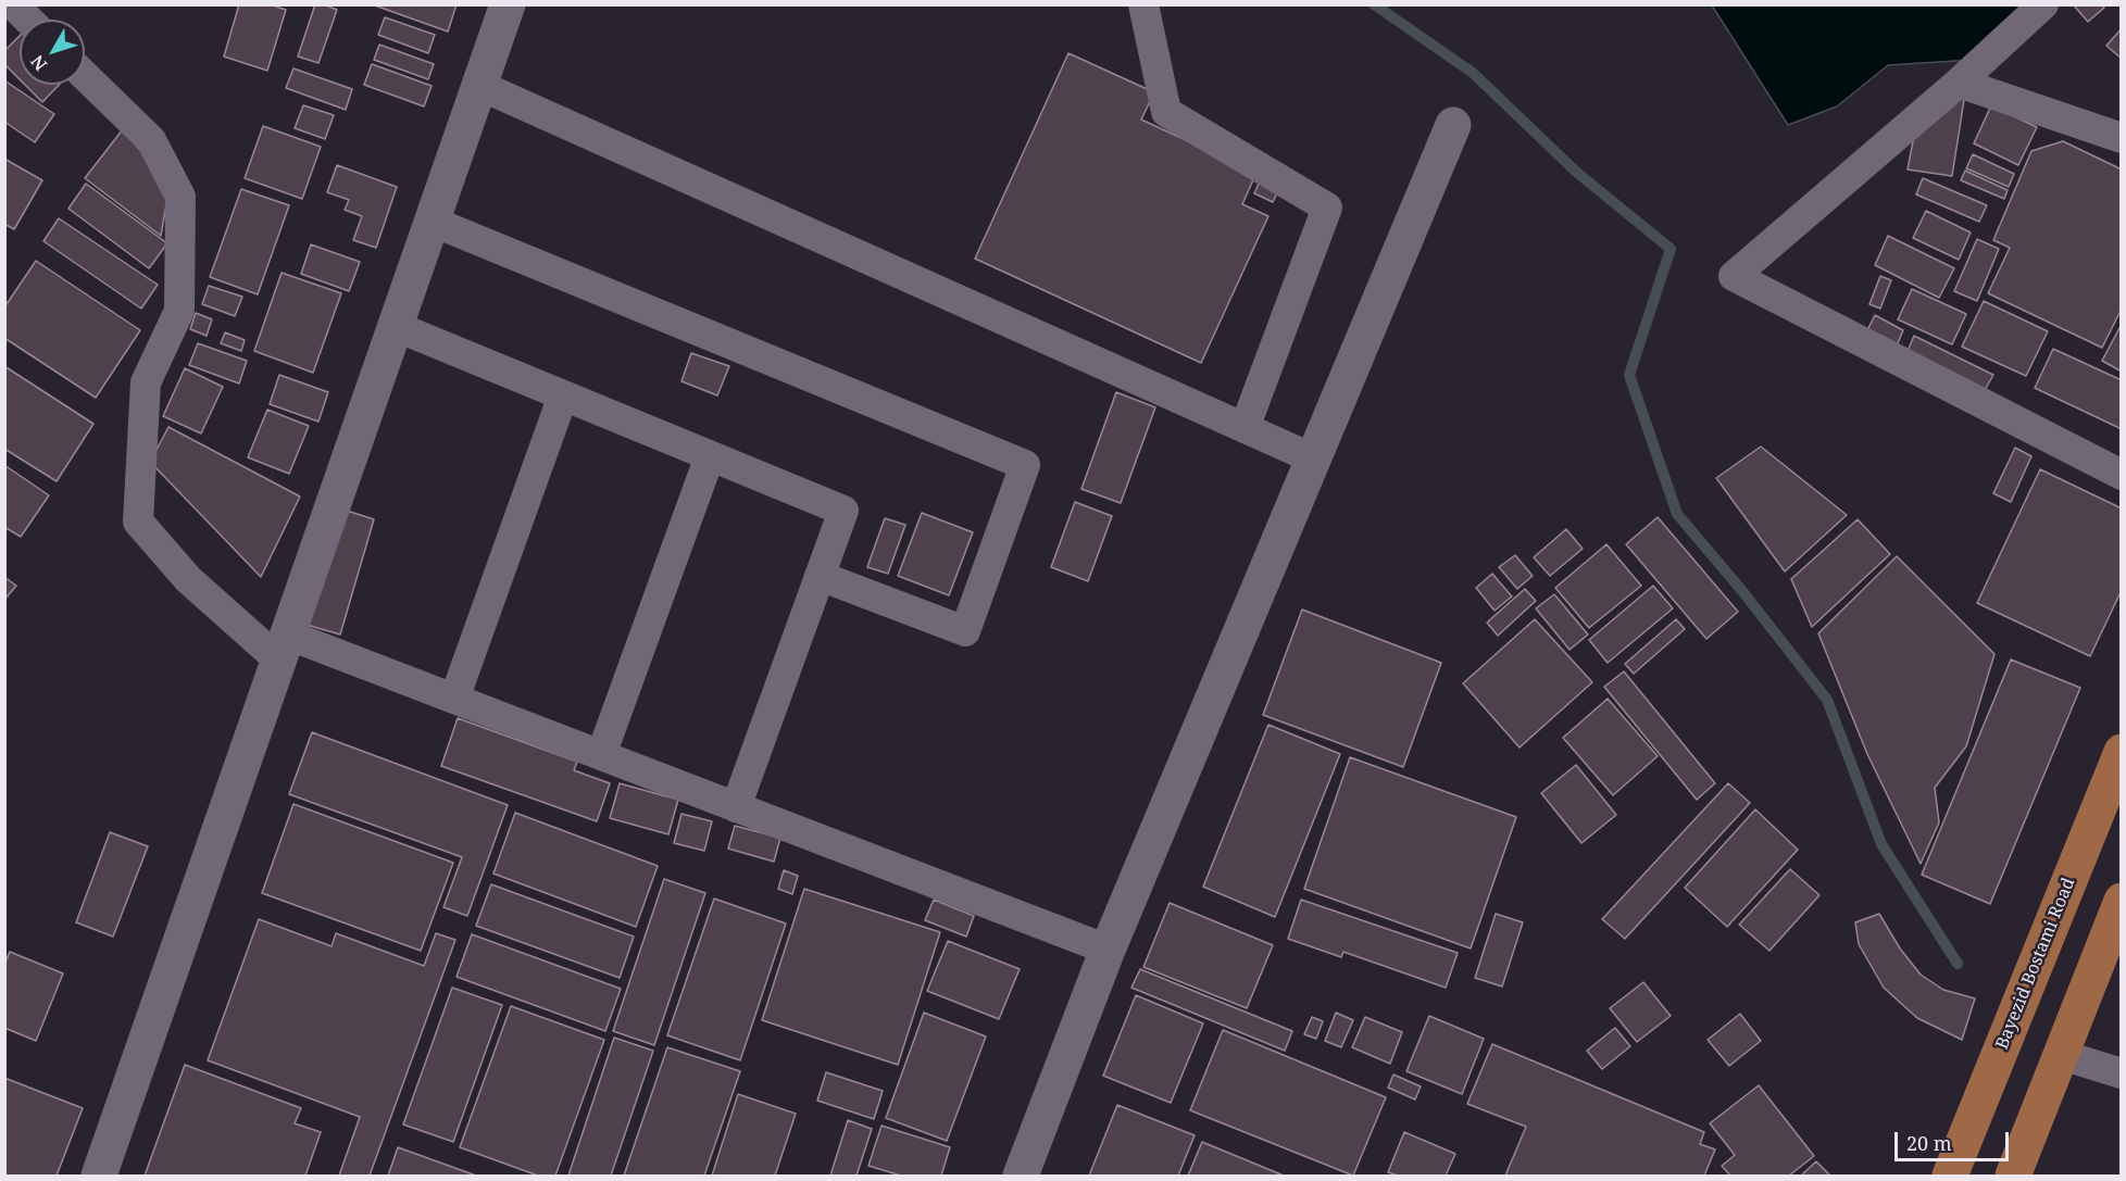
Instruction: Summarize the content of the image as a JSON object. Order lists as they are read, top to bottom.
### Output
{
  "streets": {
    "main road": ["Bayezid Bostami Road"]
  },
  "scale_bar": "20 m",
  "north": "bottom left"
}
